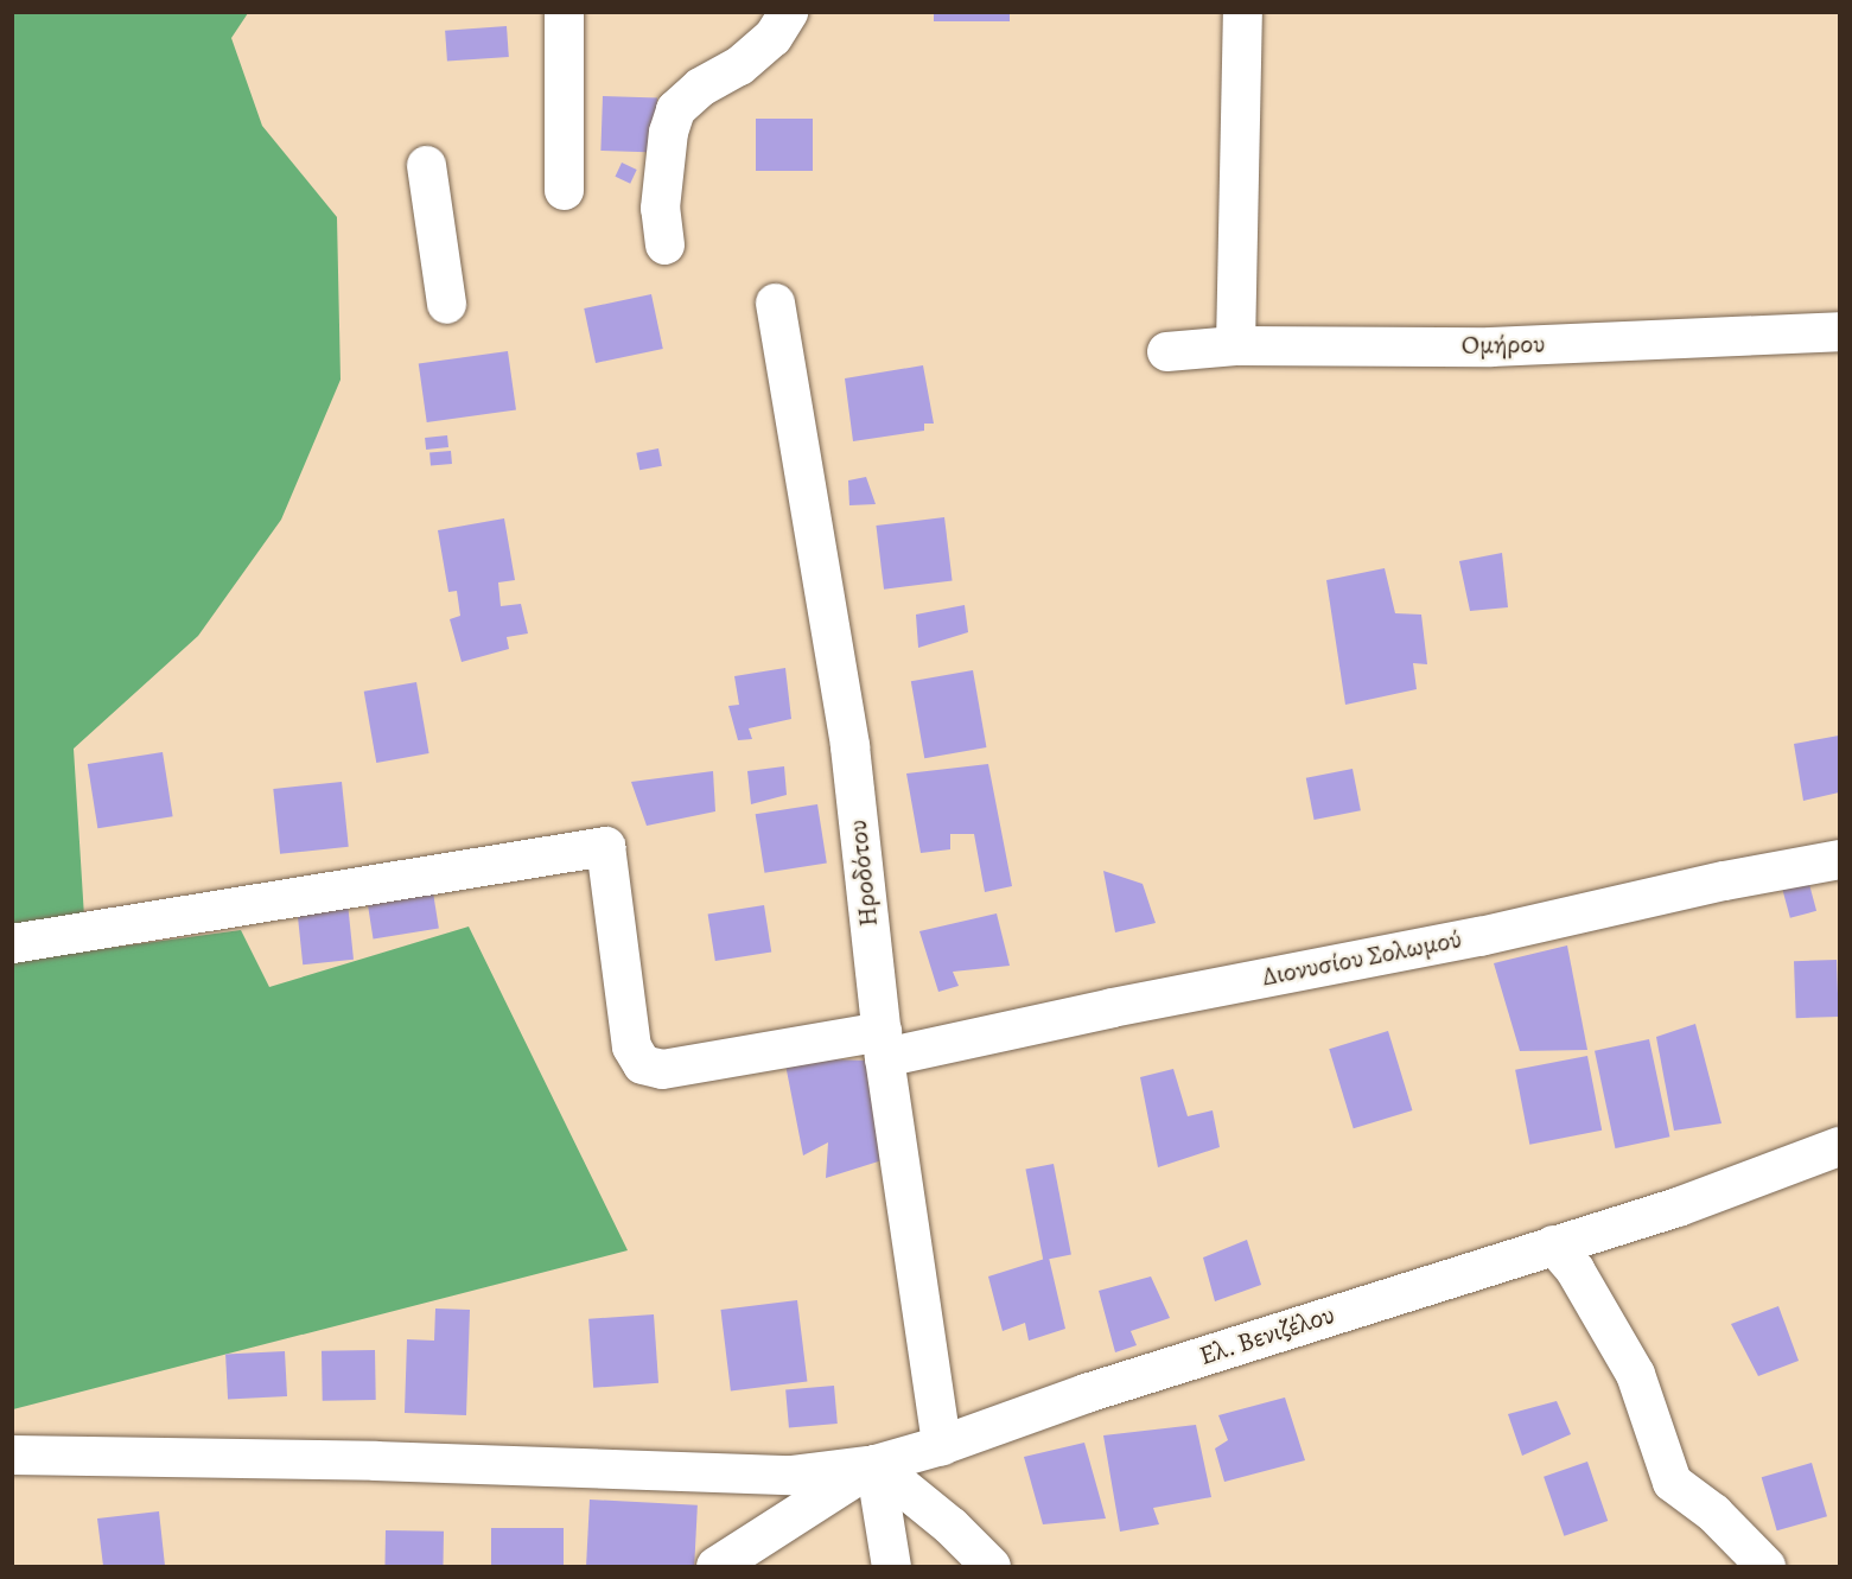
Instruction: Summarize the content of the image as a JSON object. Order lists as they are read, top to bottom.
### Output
{
  "streets": {
    "street": [
      "Ομήρου",
      "Ηροδότου",
      "Διονυσίου Σολωμού",
      "Ελ. Βενιζέλου"
    ]
  },
  "crossings": [
    ["Ηροδότου", "Διονυσίου Σολωμού"],
    ["Ηροδότου", "Ελ. Βενιζέλου"]
  ]
}
